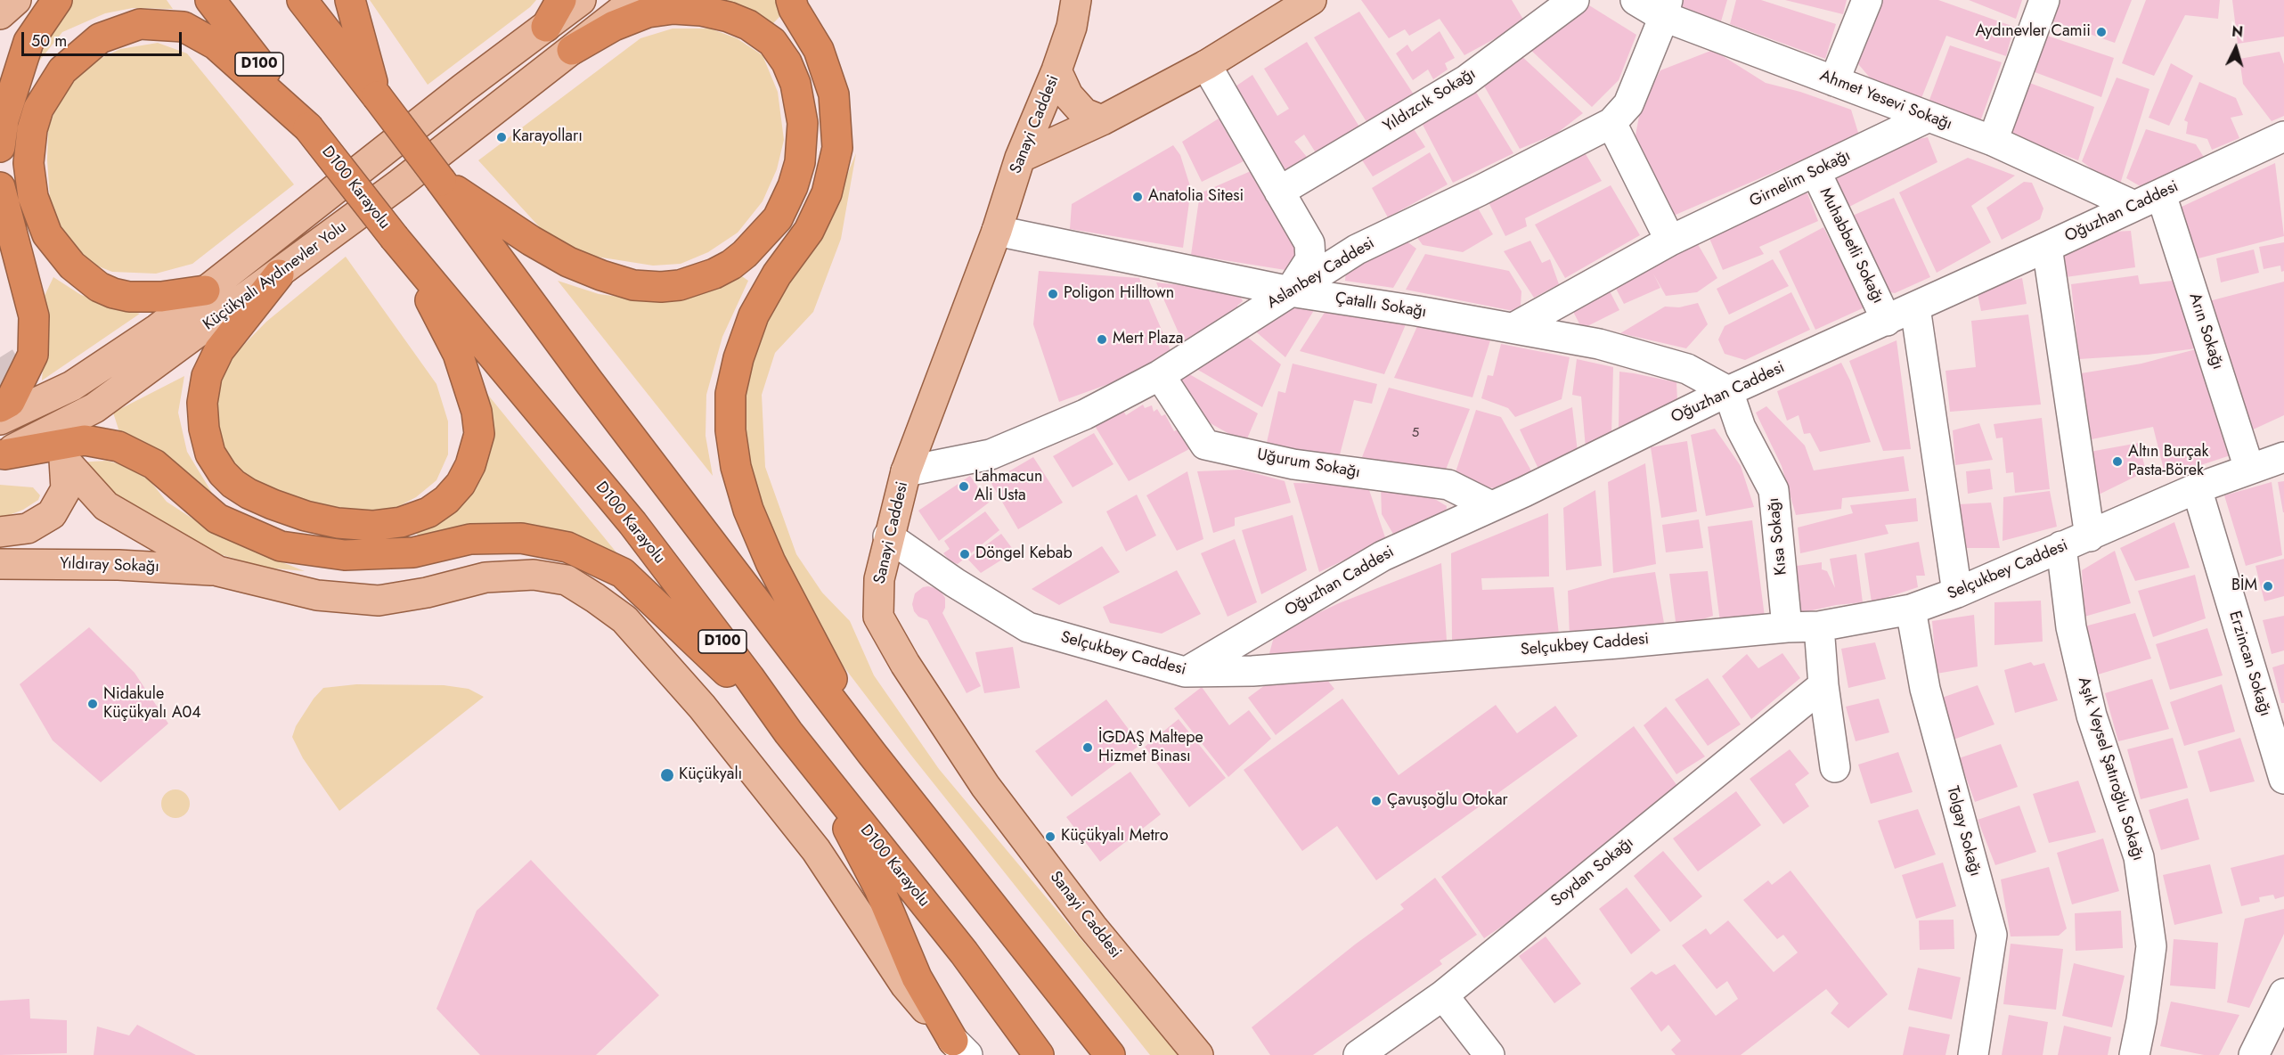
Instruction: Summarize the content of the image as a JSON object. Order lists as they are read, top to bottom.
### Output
{
  "streets": {
    "highway": ["D100", "D100 Karayolu"],
    "main road": ["Sanayi Caddesi", "Küçükyalı Aydınevler Yolu", "Yıldıray Sokağı"],
    "street": [
      "Yıldızcık Sokağı",
      "Ahmet Yesevi Sokağı",
      "Girnelim Sokağı",
      "Oğuzhan Caddesi",
      "Muhabbetli Sokağı",
      "Aslanbey Caddesi",
      "Çatallı Sokağı",
      "Arın Sokağı",
      "Uğurum Sokağı",
      "Kısa Sokağı",
      "Selçukbey Caddesi",
      "Erzincan Sokağı",
      "Aşık Veysel Şatıroğlu Sokağı",
      "Tolgay Sokağı",
      "Soydan Sokağı"
    ]
  },
  "crossings": [
    ["Ahmet Yesevi Sokağı", "Girnelim Sokağı"],
    ["Ahmet Yesevi Sokağı", "Oğuzhan Caddesi"],
    ["Ahmet Yesevi Sokağı", "Aslanbey Caddesi"],
    ["Sanayi Caddesi", "Aslanbey Caddesi"],
    ["Sanayi Caddesi", "Çatallı Sokağı"],
    ["Sanayi Caddesi", "Selçukbey Caddesi"],
    ["Girnelim Sokağı", "Muhabbetli Sokağı"],
    ["Girnelim Sokağı", "Çatallı Sokağı"],
    ["Oğuzhan Caddesi", "Muhabbetli Sokağı"],
    ["Oğuzhan Caddesi", "Çatallı Sokağı"],
    ["Oğuzhan Caddesi", "Arın Sokağı"],
    ["Oğuzhan Caddesi", "Uğurum Sokağı"],
    ["Oğuzhan Caddesi", "Kısa Sokağı"],
    ["Oğuzhan Caddesi", "Selçukbey Caddesi"],
    ["Aslanbey Caddesi", "Çatallı Sokağı"],
    ["Aslanbey Caddesi", "Uğurum Sokağı"],
    ["Çatallı Sokağı", "Kısa Sokağı"],
    ["Arın Sokağı", "Selçukbey Caddesi"],
    ["Kısa Sokağı", "Selçukbey Caddesi"],
    ["Selçukbey Caddesi", "Erzincan Sokağı"],
    ["Selçukbey Caddesi", "Aşık Veysel Şatıroğlu Sokağı"],
    ["Selçukbey Caddesi", "Tolgay Sokağı"]
  ],
  "places": [
    "Aydınevler Camii",
    "Karayolları",
    "Anatolia Sitesi",
    "Poligon Hilltown",
    "Mert Plaza",
    "Altın Burçak Pasta-Börek",
    "Lahmacun Ali Usta",
    "Döngel Kebab",
    "BİM",
    "Nidakule Küçükyalı A04",
    "İGDAŞ Maltepe Hizmet Binası",
    "Küçükyalı",
    "Çavuşoğlu Otokar",
    "Küçükyalı Metro"
  ],
  "house_numbers": ["5"],
  "scale_bar": "50 m",
  "north": "top"
}
